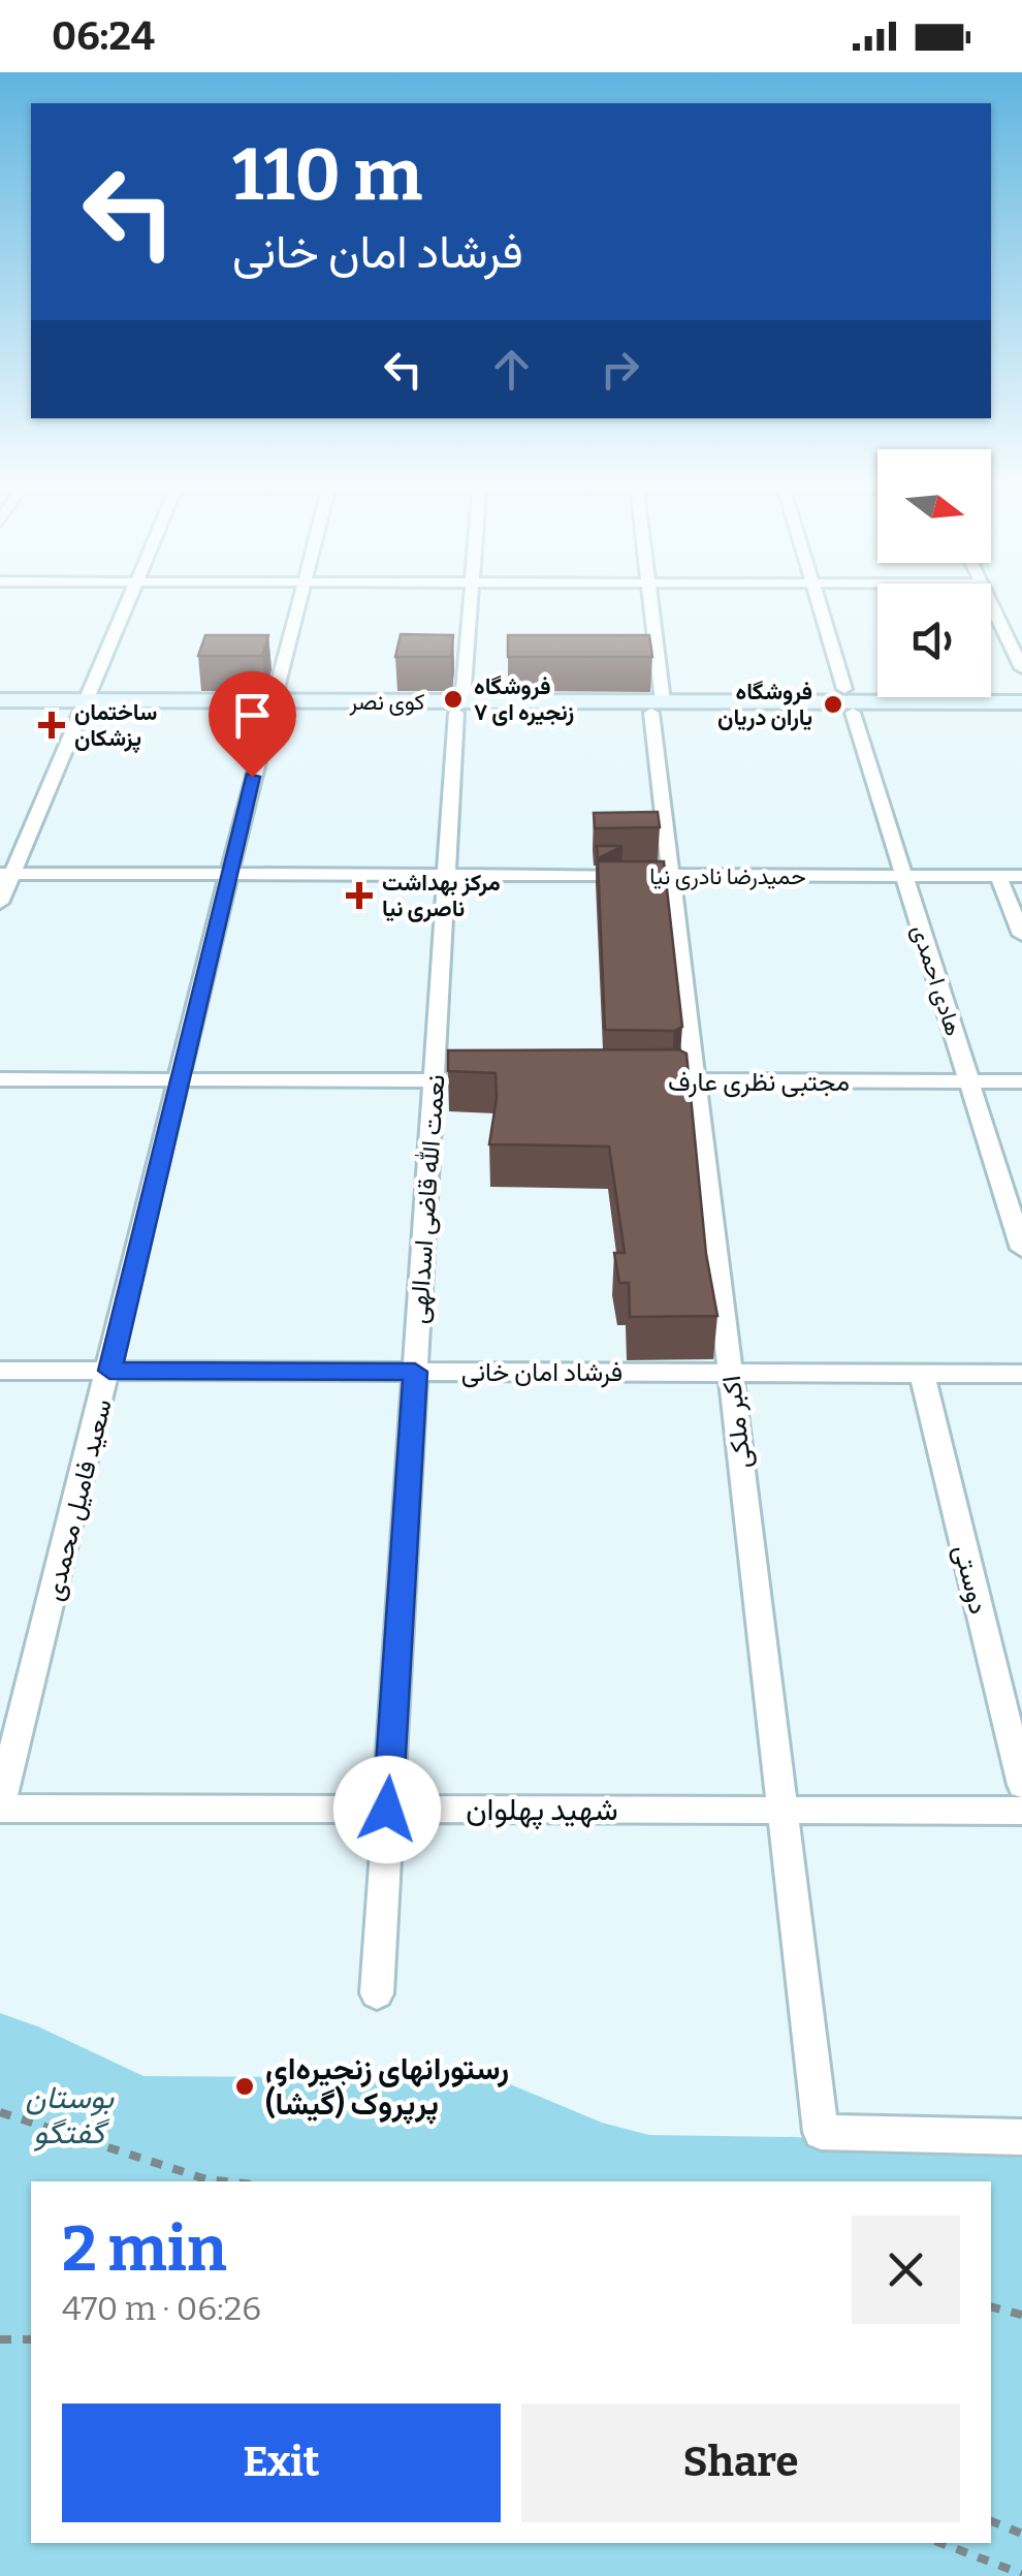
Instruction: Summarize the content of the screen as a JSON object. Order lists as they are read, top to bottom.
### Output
{
  "streets": {
    "main road": ["کوی نصر"],
    "street": [
      "حمیدرضا نادری نیا",
      "هادی احمدی",
      "مجتبی نظری عارف",
      "نعمت الله قاضی اسدالهی",
      "فرشاد امان خانی",
      "اکبر ملکی",
      "سعید فامیل محمدی",
      "دوستی",
      "شهید پهلوان"
    ]
  },
  "crossings": [
    ["کوی نصر", "هادی احمدی"],
    ["کوی نصر", "نعمت الله قاضی اسدالهی"],
    ["کوی نصر", "اکبر ملکی"],
    ["کوی نصر", "سعید فامیل محمدی"],
    ["حمیدرضا نادری نیا", "هادی احمدی"],
    ["حمیدرضا نادری نیا", "نعمت الله قاضی اسدالهی"],
    ["حمیدرضا نادری نیا", "اکبر ملکی"],
    ["حمیدرضا نادری نیا", "سعید فامیل محمدی"],
    ["هادی احمدی", "مجتبی نظری عارف"],
    ["مجتبی نظری عارف", "اکبر ملکی"],
    ["نعمت الله قاضی اسدالهی", "فرشاد امان خانی"],
    ["نعمت الله قاضی اسدالهی", "شهید پهلوان"],
    ["فرشاد امان خانی", "اکبر ملکی"],
    ["فرشاد امان خانی", "سعید فامیل محمدی"],
    ["فرشاد امان خانی", "دوستی"],
    ["اکبر ملکی", "شهید پهلوان"],
    ["سعید فامیل محمدی", "شهید پهلوان"]
  ],
  "parks": ["بوستان گفتگو"],
  "places": {
    "other": ["فروشگاه زنجیره ای ۷", "فروشگاه یاران دریان", "رستورانهای زنجیره‌ای پرپروک (گیشا)"],
    "health": ["ساختمان پزشکان", "مرکز بهداشت ناصری نیا"]
  },
  "north": "right",
  "page": {
    "status": "06:24",
    "turn": ["110 m", "فرشاد امان خانی"],
    "heading": ["2 min", "470 m · 06:26"],
    "buttons": ["Exit", "Share"]
  }
}
